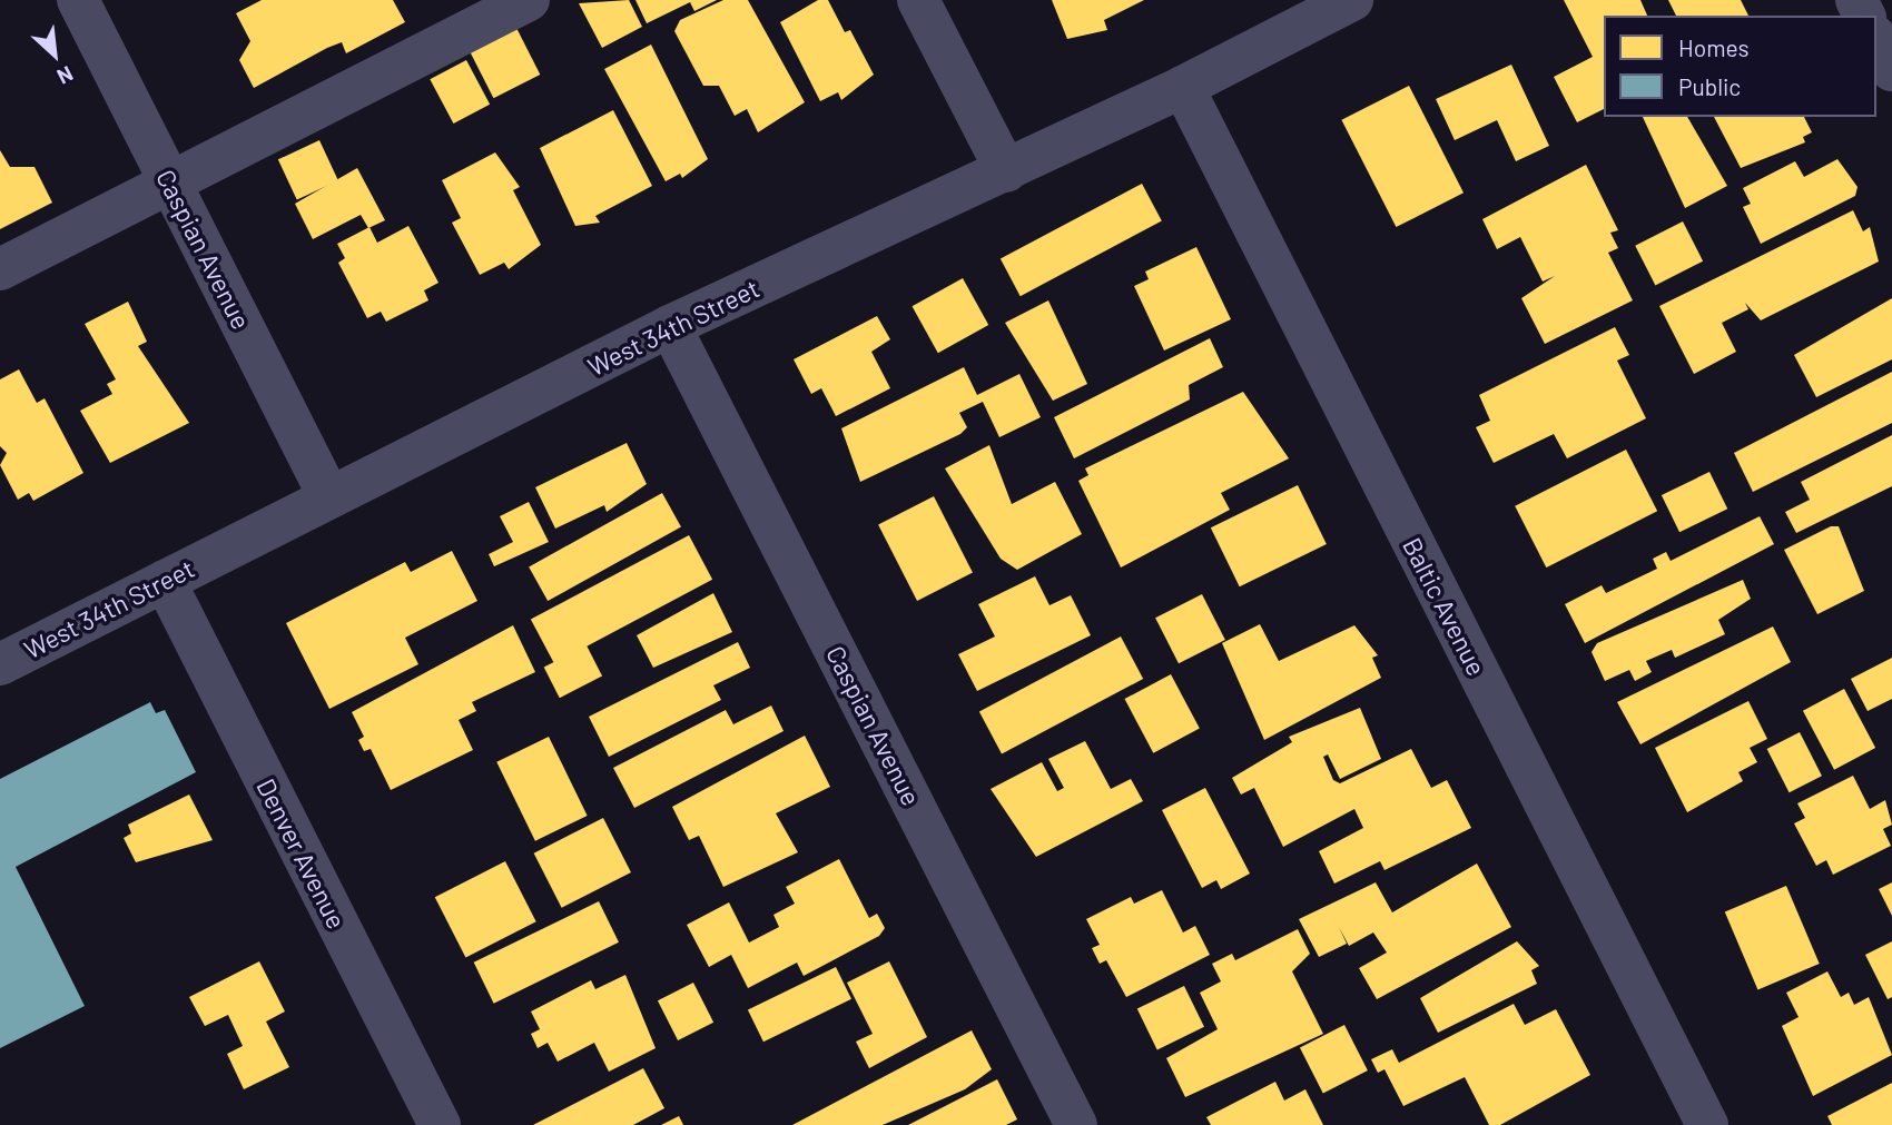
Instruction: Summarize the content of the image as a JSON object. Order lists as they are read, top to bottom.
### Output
{
  "streets": {
    "street": [
      "Caspian Avenue",
      "West 34th Street",
      "Baltic Avenue",
      "Denver Avenue"
    ]
  },
  "crossings": [
    ["Caspian Avenue", "West 34th Street"],
    ["West 34th Street", "Baltic Avenue"],
    ["West 34th Street", "Denver Avenue"]
  ],
  "legend": ["Homes", "Public"],
  "north": "bottom right"
}
